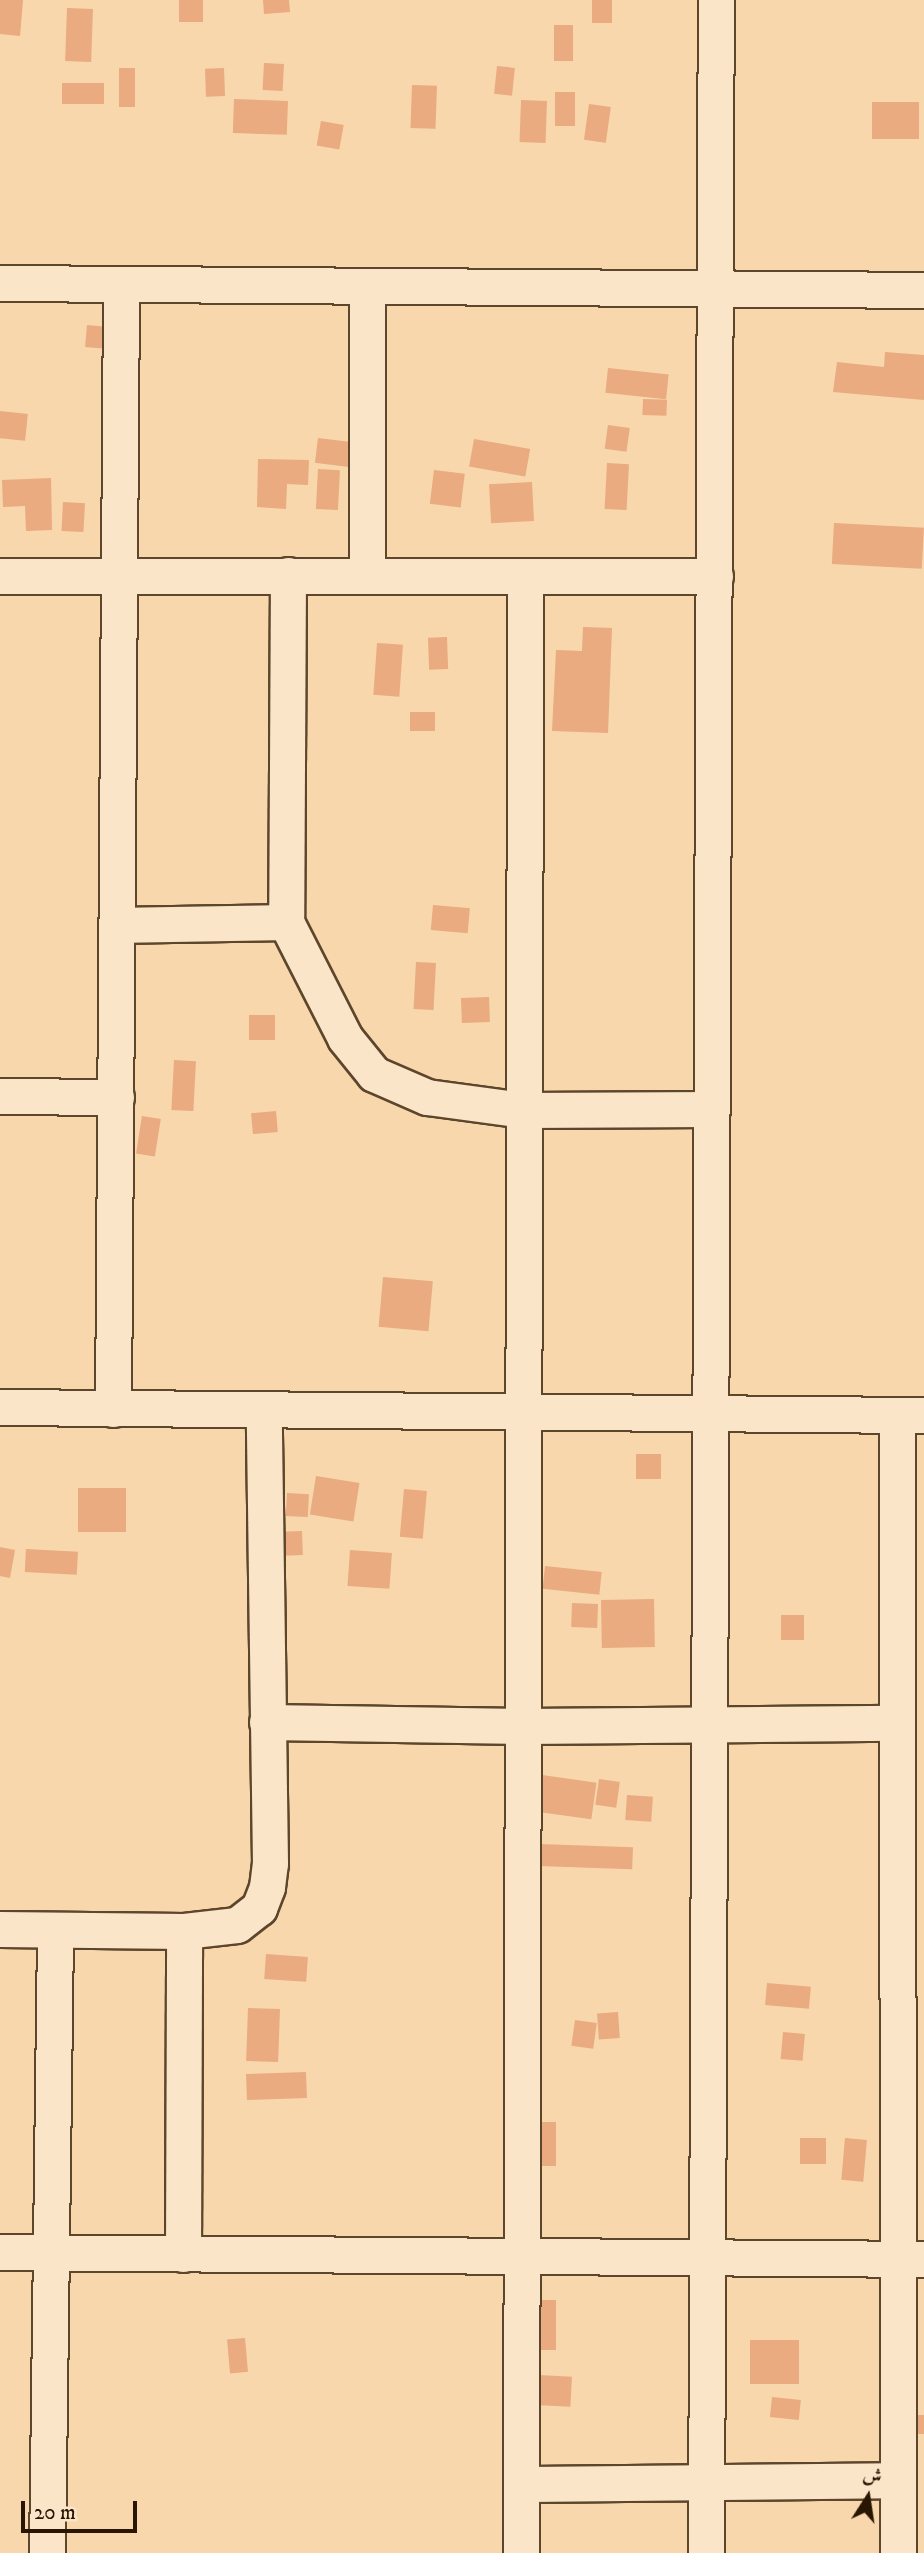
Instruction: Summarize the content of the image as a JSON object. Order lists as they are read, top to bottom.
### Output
{
  "scale_bar": "20 m",
  "north": "top"
}
